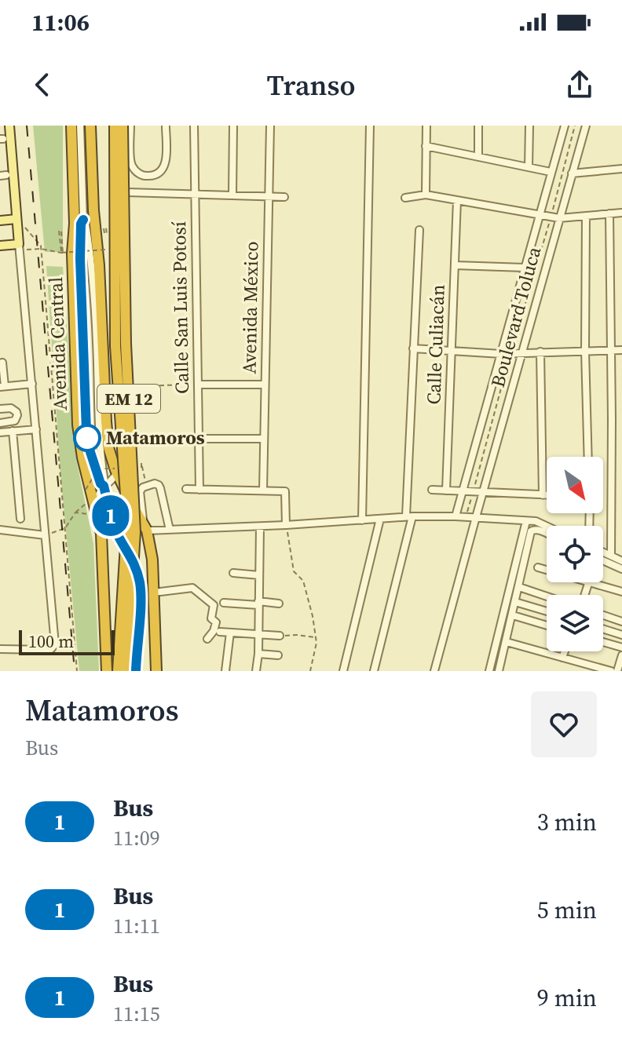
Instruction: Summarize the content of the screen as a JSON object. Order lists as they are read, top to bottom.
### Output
{
  "streets": {
    "highway": ["Avenida Central", "EM 12"],
    "street": [
      "Calle San Luis Potosí",
      "Avenida México",
      "Boulevard Toluca",
      "Calle Culiacán"
    ]
  },
  "places": ["Matamoros"],
  "lines": ["bus line 1"],
  "scale_bar": "100 m",
  "north": "bottom right",
  "page": {
    "status": "11:06",
    "header": "Transo",
    "on_map": "1",
    "scale": "100 m",
    "heading": ["Matamoros", "Bus"],
    "list": [
      {
        "mark": "1",
        "name": "Bus",
        "note": "11:09",
        "value": "3 min"
      },
      {
        "mark": "1",
        "name": "Bus",
        "note": "11:11",
        "value": "5 min"
      },
      {
        "mark": "1",
        "name": "Bus",
        "note": "11:15",
        "value": "9 min"
      }
    ]
  }
}
